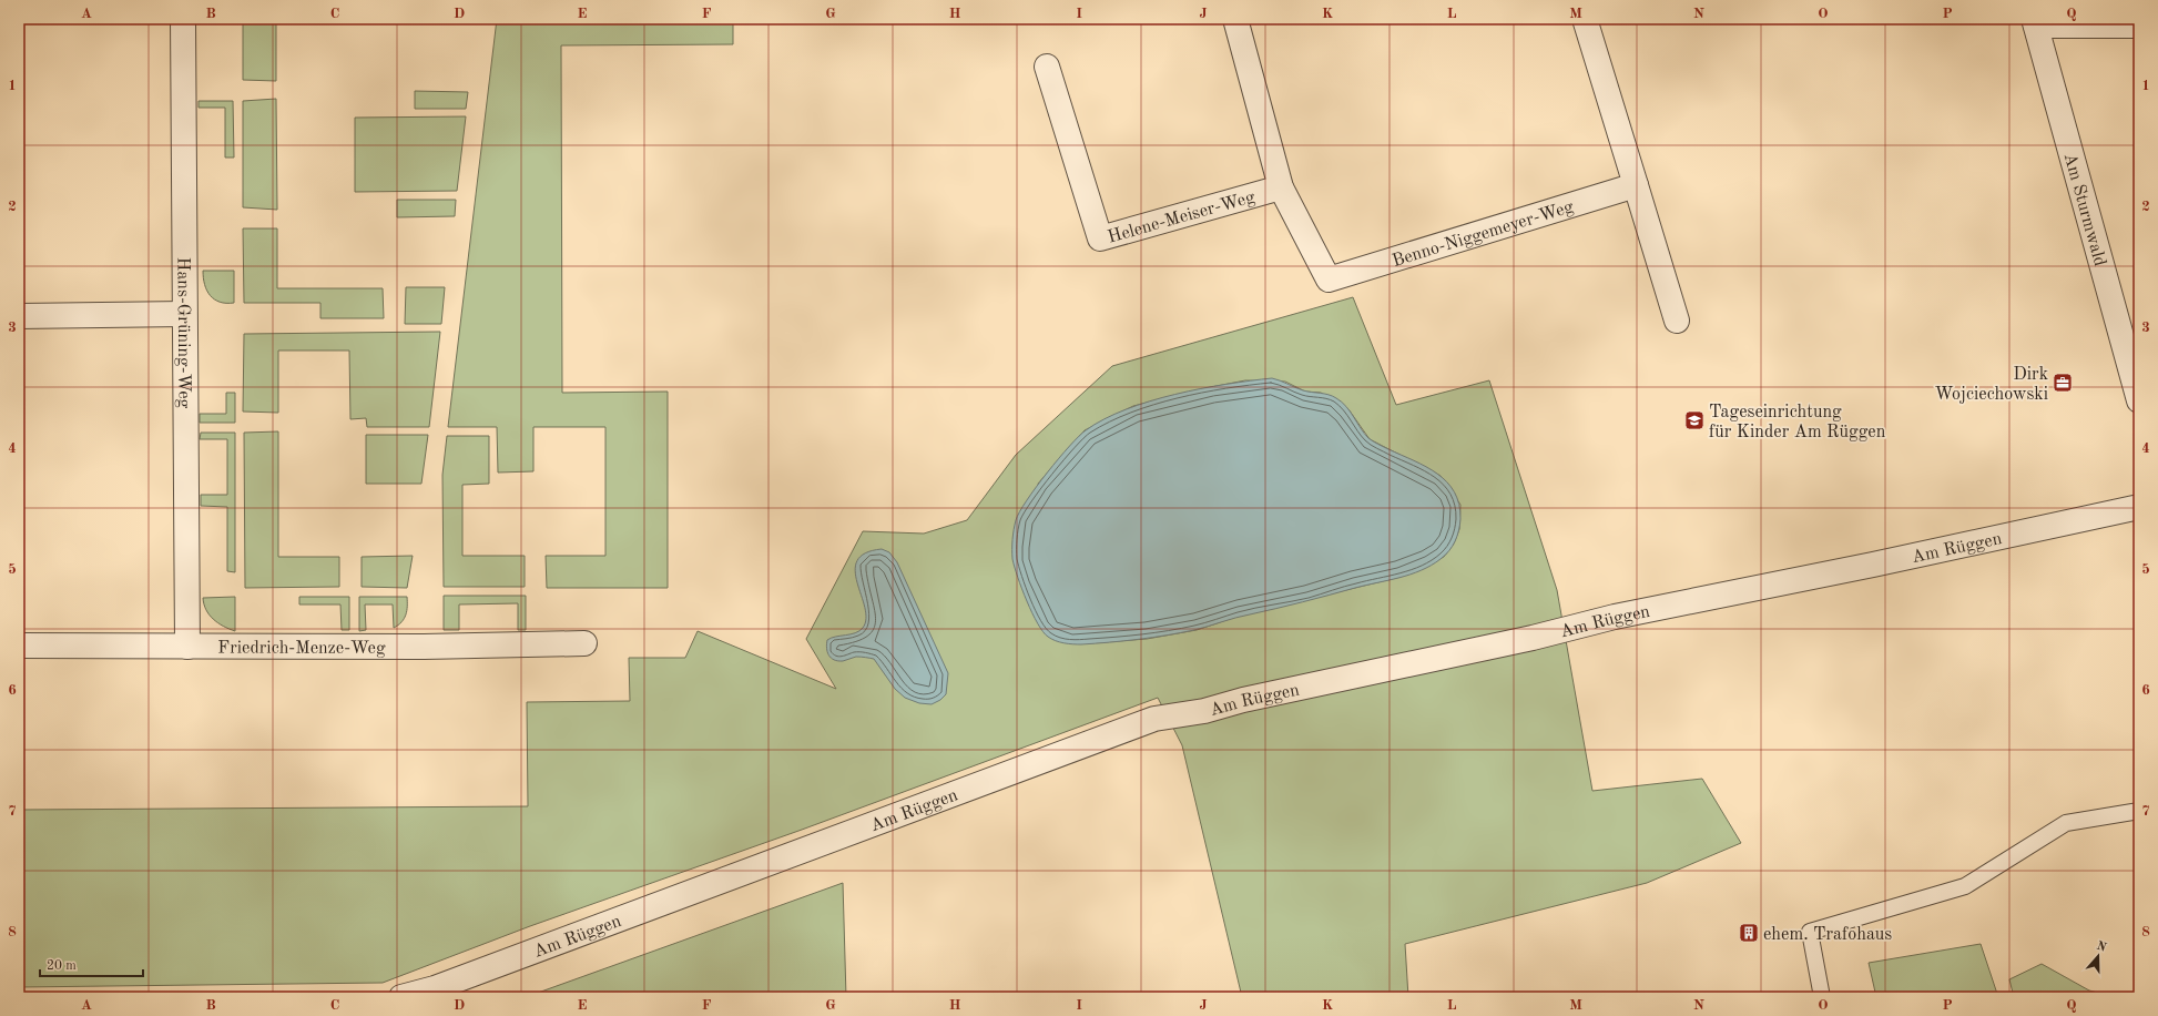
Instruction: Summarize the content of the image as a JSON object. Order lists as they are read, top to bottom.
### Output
{
  "streets": {
    "street": [
      "Am Sturmwald",
      "Helene-Meiser-Weg",
      "Benno-Niggemeyer-Weg",
      "Hans-Grüning-Weg",
      "Am Rüggen",
      "Friedrich-Menze-Weg"
    ]
  },
  "crossings": [
    ["Helene-Meiser-Weg", "Benno-Niggemeyer-Weg"],
    ["Hans-Grüning-Weg", "Friedrich-Menze-Weg"]
  ],
  "places": {
    "office": ["Dirk Wojciechowski"],
    "school or university": ["Tageseinrichtung für Kinder Am Rüggen"],
    "building": ["ehem. Trafohaus"]
  },
  "scale_bar": "20 m",
  "north": "top",
  "grid": {
    "columns": [
      "A",
      "B",
      "C",
      "D",
      "E",
      "F",
      "G",
      "H",
      "I",
      "J",
      "K",
      "L",
      "M",
      "N",
      "O",
      "P",
      "Q"
    ],
    "rows": [
      "1",
      "2",
      "3",
      "4",
      "5",
      "6",
      "7",
      "8"
    ]
  }
}
